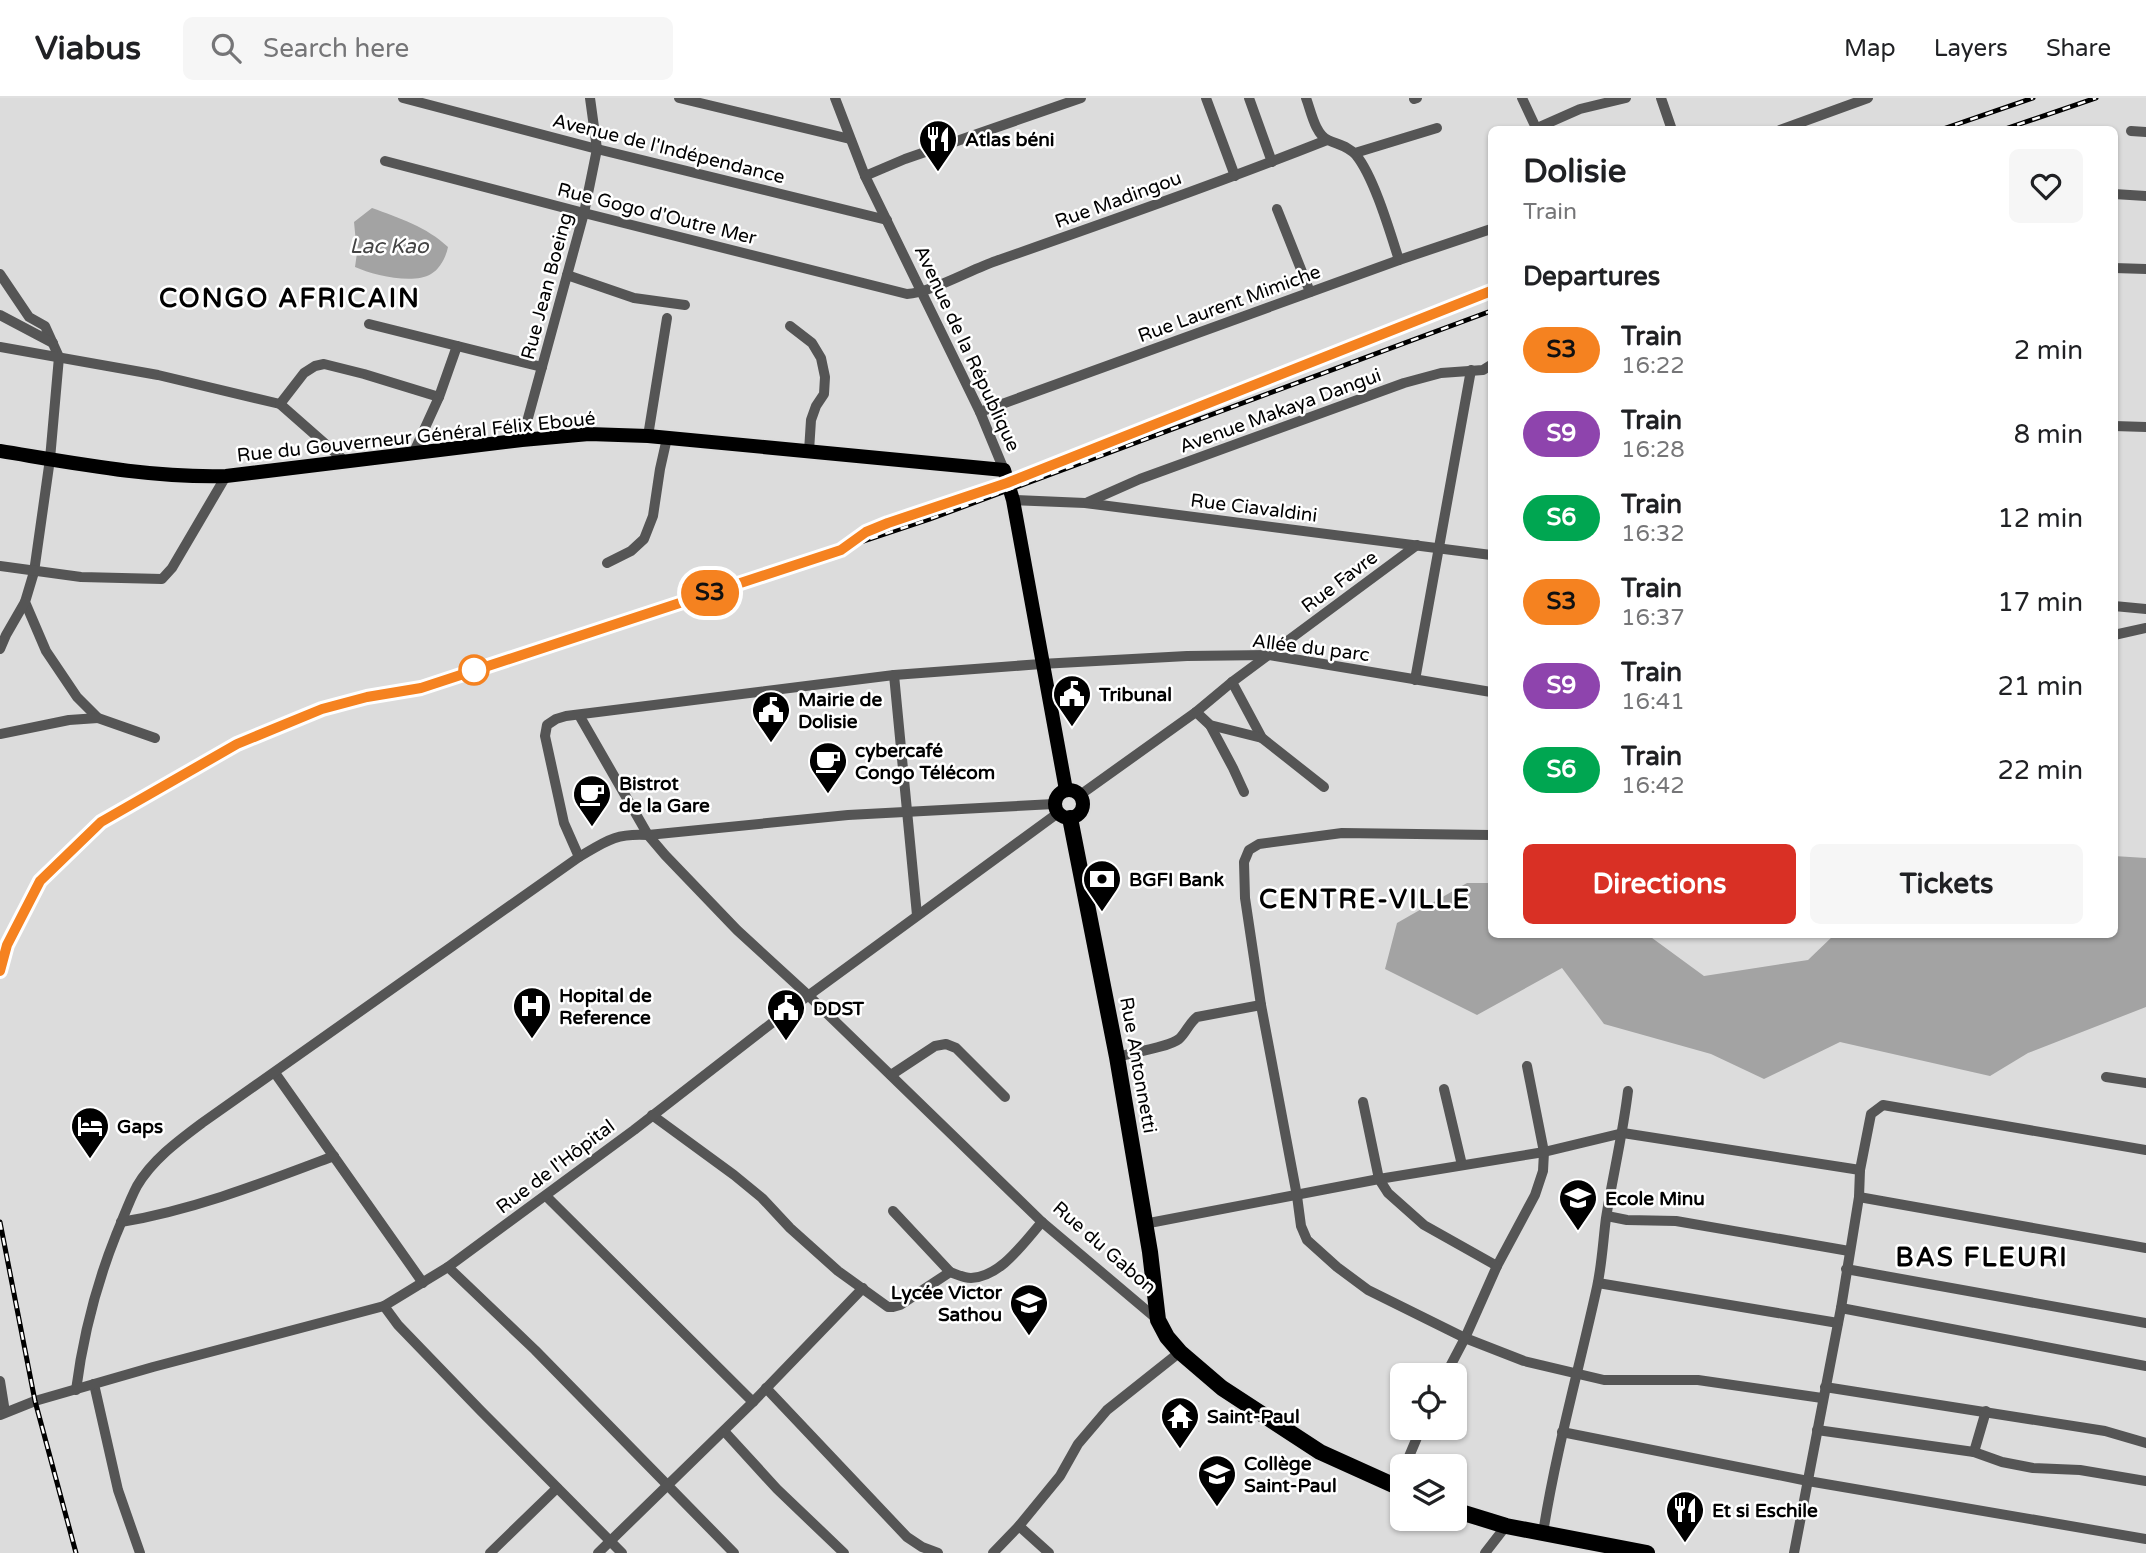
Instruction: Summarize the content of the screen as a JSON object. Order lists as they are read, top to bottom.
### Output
{
  "streets": {
    "highway": ["Rue Antonnetti", "Rue du Gabon"],
    "main road": ["Avenue de la République", "Rue du Gouverneur Général Félix Eboué"],
    "street": [
      "Avenue de l'Indépendance",
      "Rue Madingou",
      "Rue Gogo d'Outre Mer",
      "Rue Jean Boeing",
      "Rue Laurent Mimiche",
      "Avenue Makaya Dangui",
      "Rue Ciavaldini",
      "Rue Favre",
      "Allée du parc",
      "Rue de l'Hôpital"
    ]
  },
  "crossings": [
    ["Avenue de l'Indépendance", "Rue Jean Boeing"],
    ["Avenue de l'Indépendance", "Avenue de la République"],
    ["Rue Madingou", "Rue Gogo d'Outre Mer"],
    ["Rue Madingou", "Avenue de la République"],
    ["Rue Gogo d'Outre Mer", "Rue Jean Boeing"],
    ["Rue Gogo d'Outre Mer", "Avenue de la République"],
    ["Rue Jean Boeing", "Rue du Gouverneur Général Félix Eboué"],
    ["Rue Laurent Mimiche", "Avenue de la République"],
    ["Avenue de la République", "Rue du Gouverneur Général Félix Eboué"],
    ["Avenue de la République", "Rue Ciavaldini"],
    ["Avenue de la République", "Rue Favre"],
    ["Avenue de la République", "Allée du parc"],
    ["Avenue Makaya Dangui", "Rue Ciavaldini"],
    ["Rue Ciavaldini", "Rue Favre"],
    ["Rue Favre", "Allée du parc"],
    ["Allée du parc", "Rue du Gabon"],
    ["Rue Antonnetti", "Rue de l'Hôpital"],
    ["Rue Antonnetti", "Rue du Gabon"],
    ["Rue de l'Hôpital", "Rue du Gabon"]
  ],
  "districts": ["CONGO AFRICAIN", "CENTRE-VILLE", "BAS FLEURI"],
  "water": ["Lac Kao"],
  "places": {
    "restaurant": ["Atlas béni", "Et si Eschile"],
    "public building": ["Tribunal", "Mairie de Dolisie", "DDST"],
    "cafe": ["cybercafé Congo Télécom", "Bistrot de la Gare"],
    "bank": ["BGFI Bank"],
    "hospital": ["Hopital de Reference"],
    "hotel": ["Gaps"],
    "school or university": ["Ecole Minu", "Lycée Victor Sathou", "Collège Saint-Paul"],
    "temple": ["Saint-Paul"]
  },
  "page": {
    "header": "Viabus",
    "search": "Search here",
    "nav": ["Map", "Layers", "Share"],
    "on_map": "S3",
    "heading": [
      ["Dolisie", "Train"],
      "Departures"
    ],
    "list": [
      {
        "mark": "S3",
        "name": "Train",
        "note": "16:22",
        "value": "2 min"
      },
      {
        "mark": "S9",
        "name": "Train",
        "note": "16:28",
        "value": "8 min"
      },
      {
        "mark": "S6",
        "name": "Train",
        "note": "16:32",
        "value": "12 min"
      },
      {
        "mark": "S3",
        "name": "Train",
        "note": "16:37",
        "value": "17 min"
      },
      {
        "mark": "S9",
        "name": "Train",
        "note": "16:41",
        "value": "21 min"
      },
      {
        "mark": "S6",
        "name": "Train",
        "note": "16:42",
        "value": "22 min"
      }
    ],
    "buttons": ["Directions", "Tickets"]
  }
}
